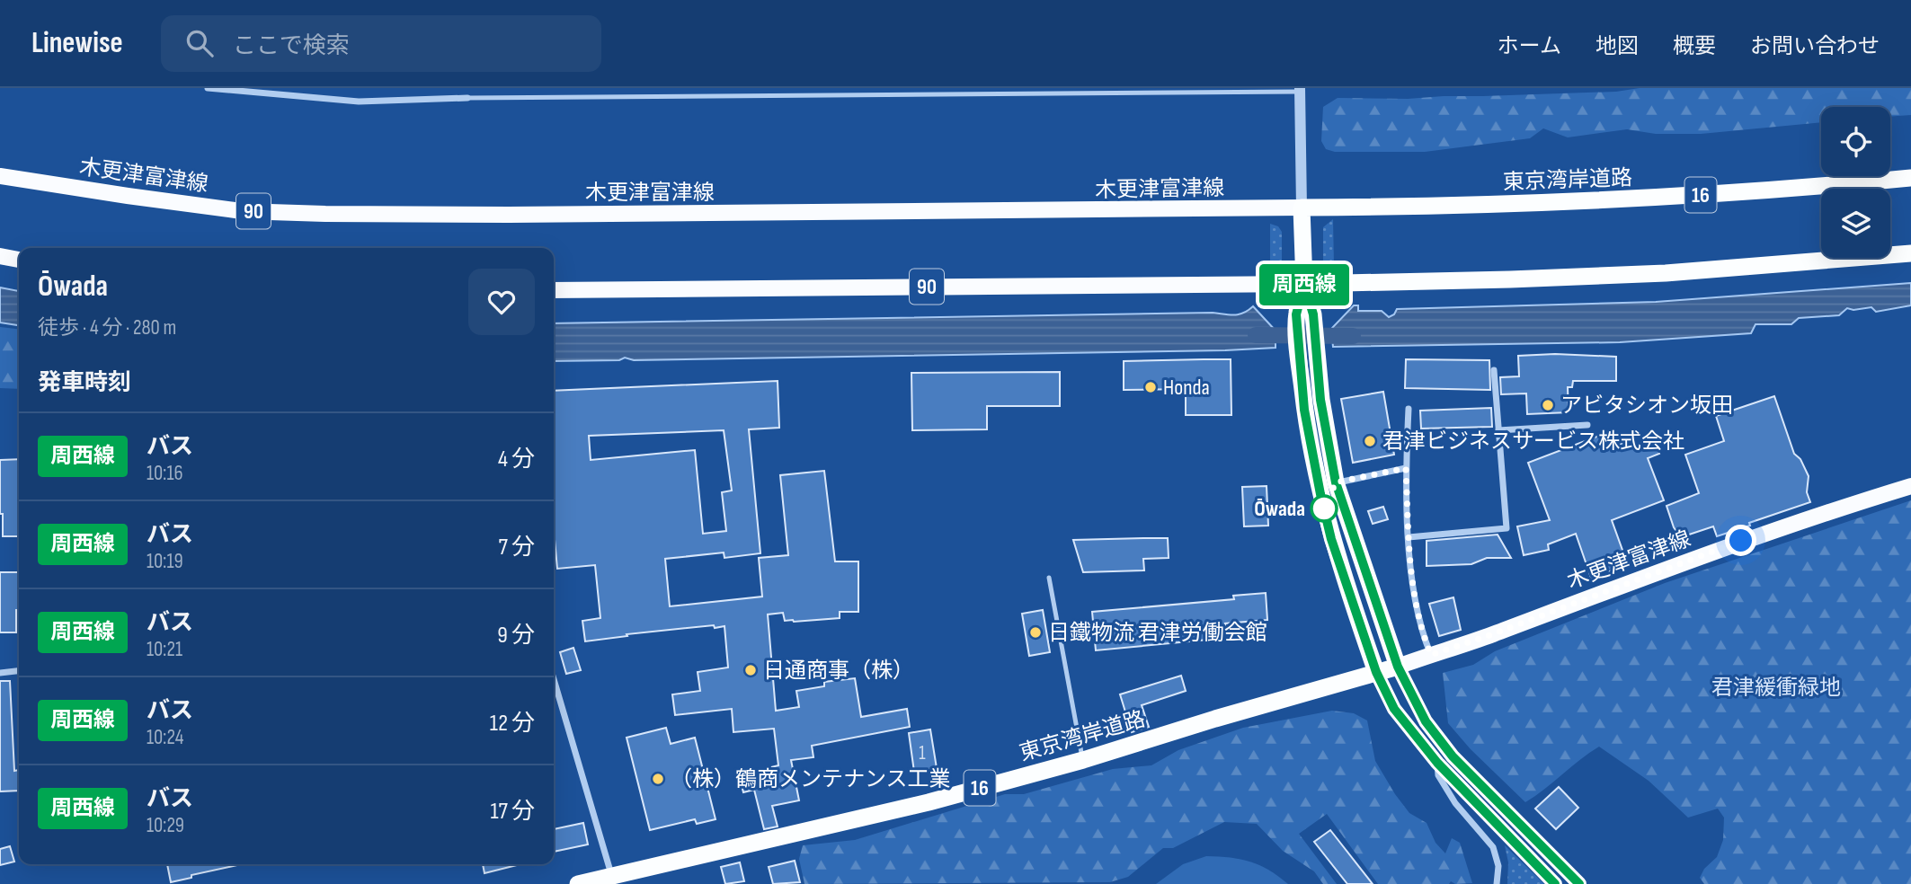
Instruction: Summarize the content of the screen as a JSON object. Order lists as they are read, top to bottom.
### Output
{
  "streets": {
    "highway": ["東京湾岸道路", "16"],
    "main road": ["木更津富津線", "90"]
  },
  "crossings": [
    ["木更津富津線", "東京湾岸道路"]
  ],
  "parks": ["君津緩衝緑地"],
  "places": [
    "Honda",
    "アビタシオン坂田",
    "君津ビジネスサービス株式会社",
    "Ōwada",
    "日鐵物流 君津労働会館",
    "日通商事（株）",
    "（株）鶴商メンテナンス工業"
  ],
  "lines": ["bus line 周西線"],
  "house_numbers": ["1"],
  "page": {
    "header": "Linewise",
    "search": "ここで検索",
    "nav": [
      "ホーム",
      "地図",
      "概要",
      "お問い合わせ"
    ],
    "on_map": "周西線",
    "heading": [
      ["Ōwada", "徒歩 · 4 分 · 280 m"],
      "発車時刻"
    ],
    "list": [
      {
        "mark": "周西線",
        "name": "バス",
        "note": "10:16",
        "value": "4 分"
      },
      {
        "mark": "周西線",
        "name": "バス",
        "note": "10:19",
        "value": "7 分"
      },
      {
        "mark": "周西線",
        "name": "バス",
        "note": "10:21",
        "value": "9 分"
      },
      {
        "mark": "周西線",
        "name": "バス",
        "note": "10:24",
        "value": "12 分"
      },
      {
        "mark": "周西線",
        "name": "バス",
        "note": "10:29",
        "value": "17 分"
      }
    ]
  }
}
